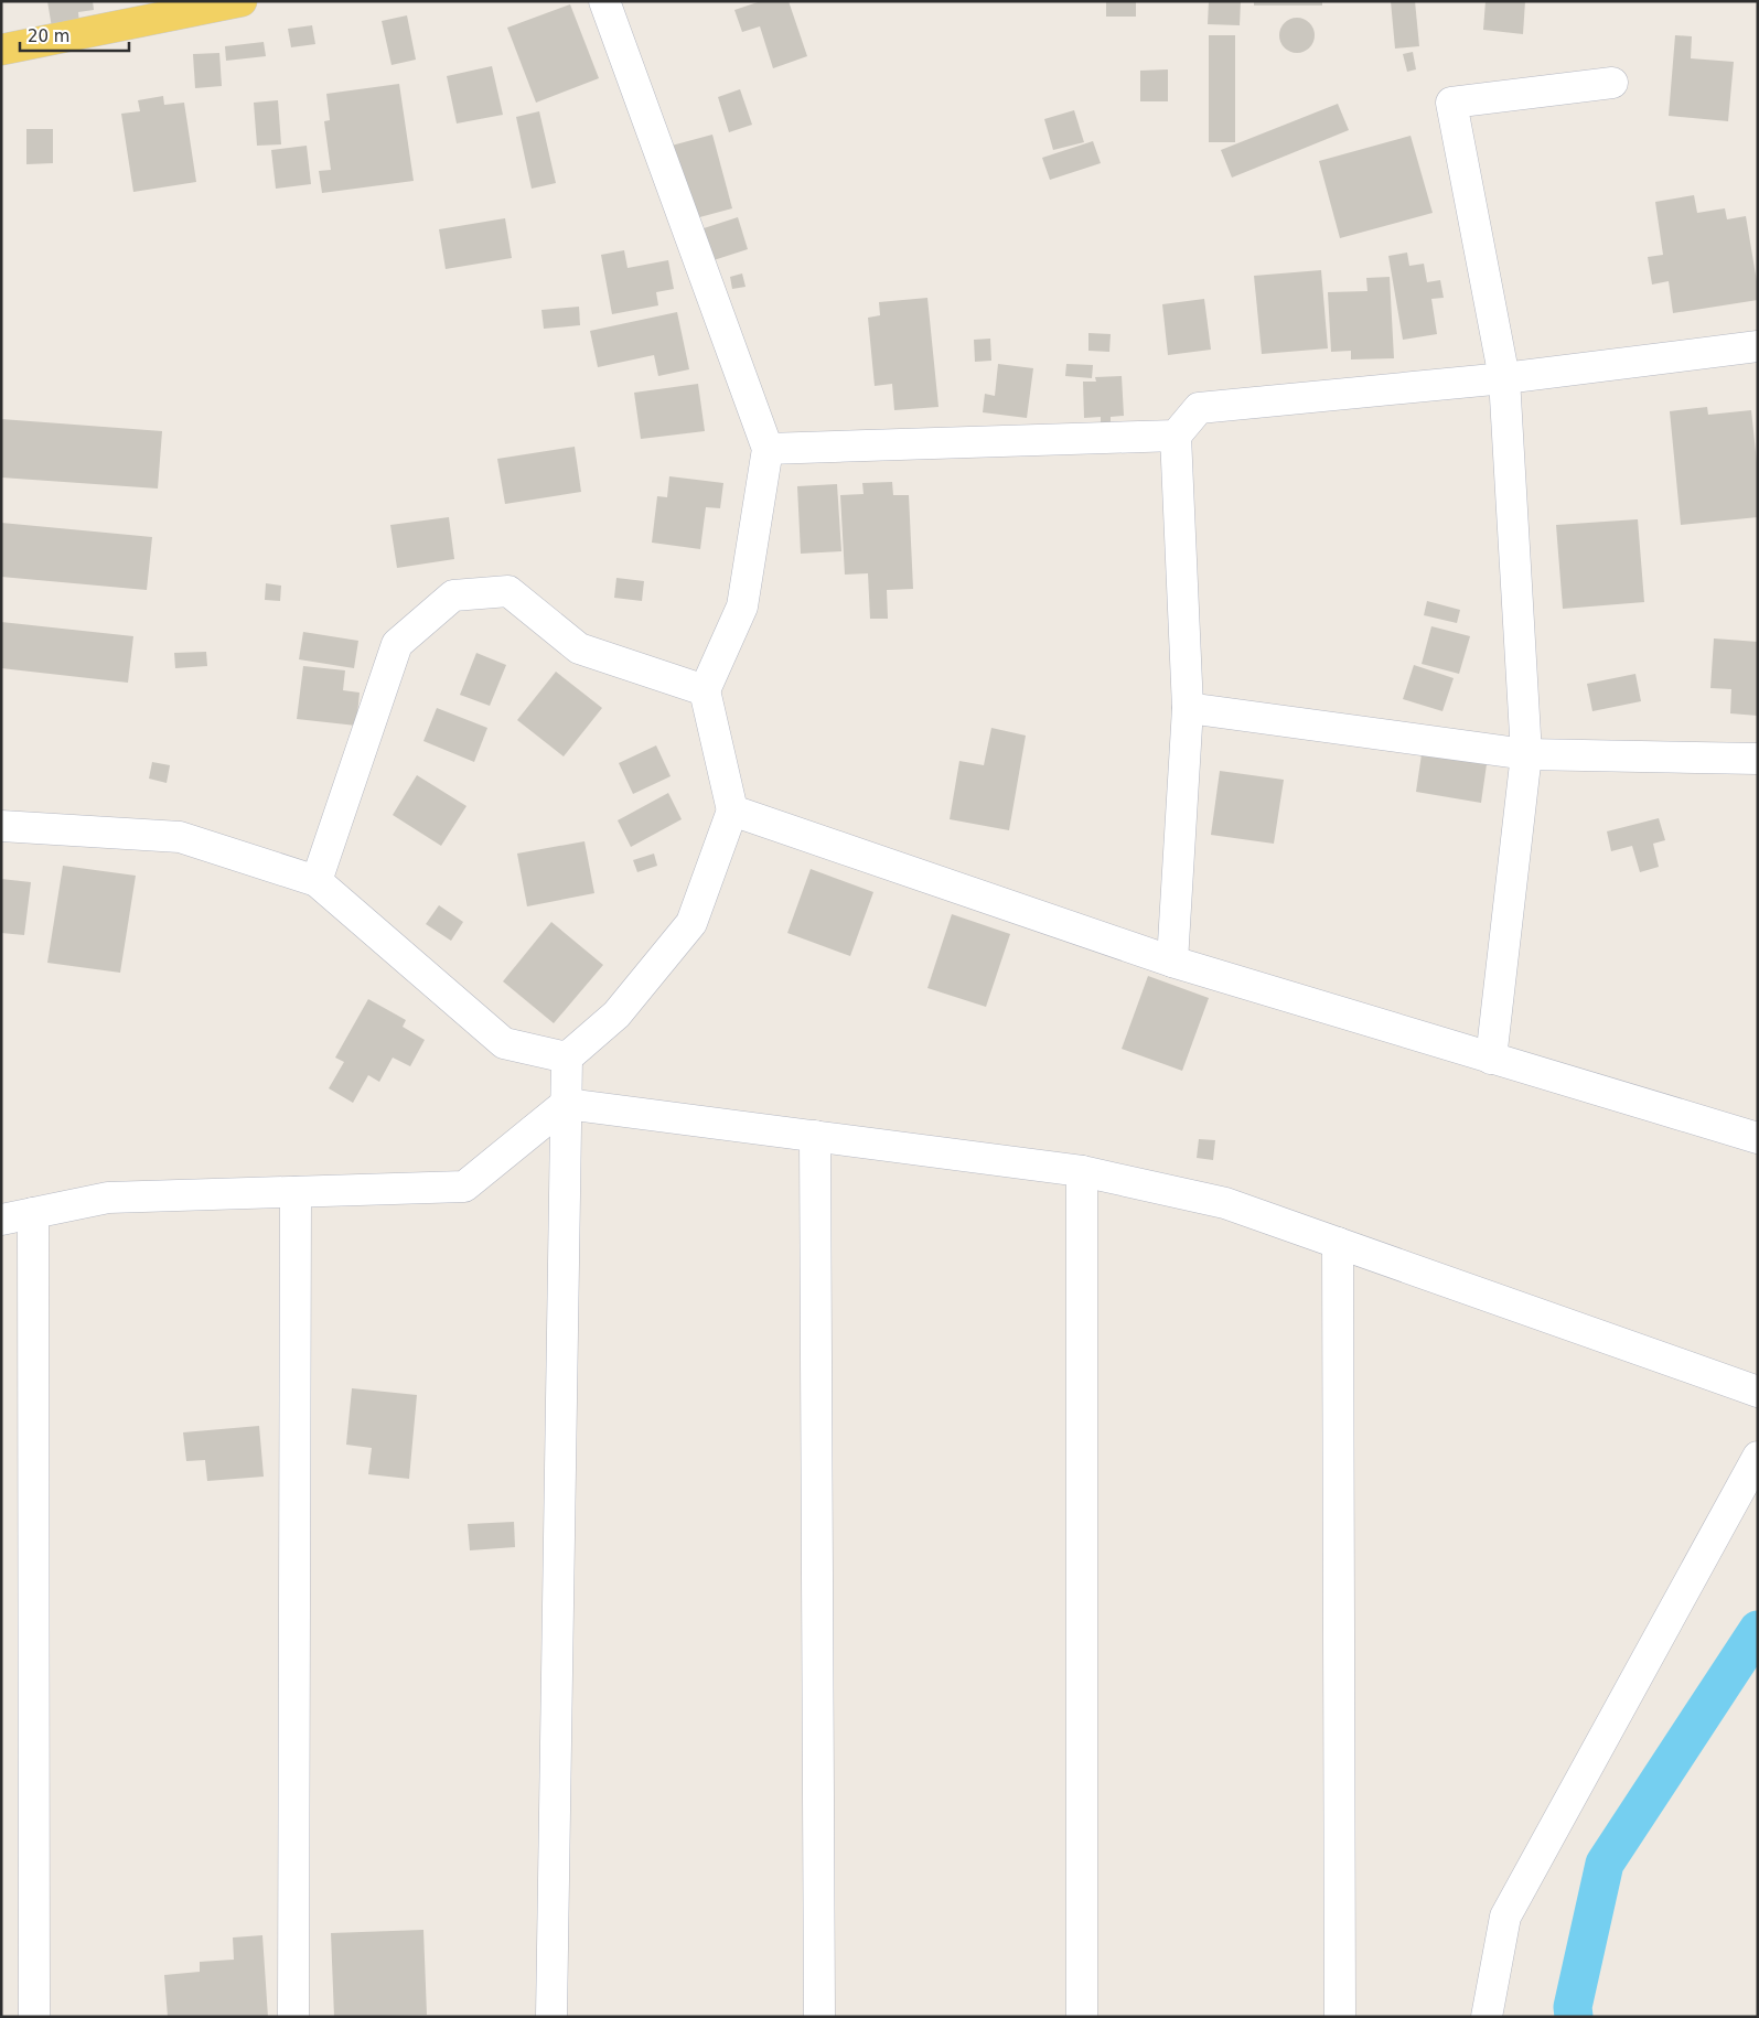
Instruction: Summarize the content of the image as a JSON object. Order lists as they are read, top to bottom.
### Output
{
  "scale_bar": "20 m"
}
